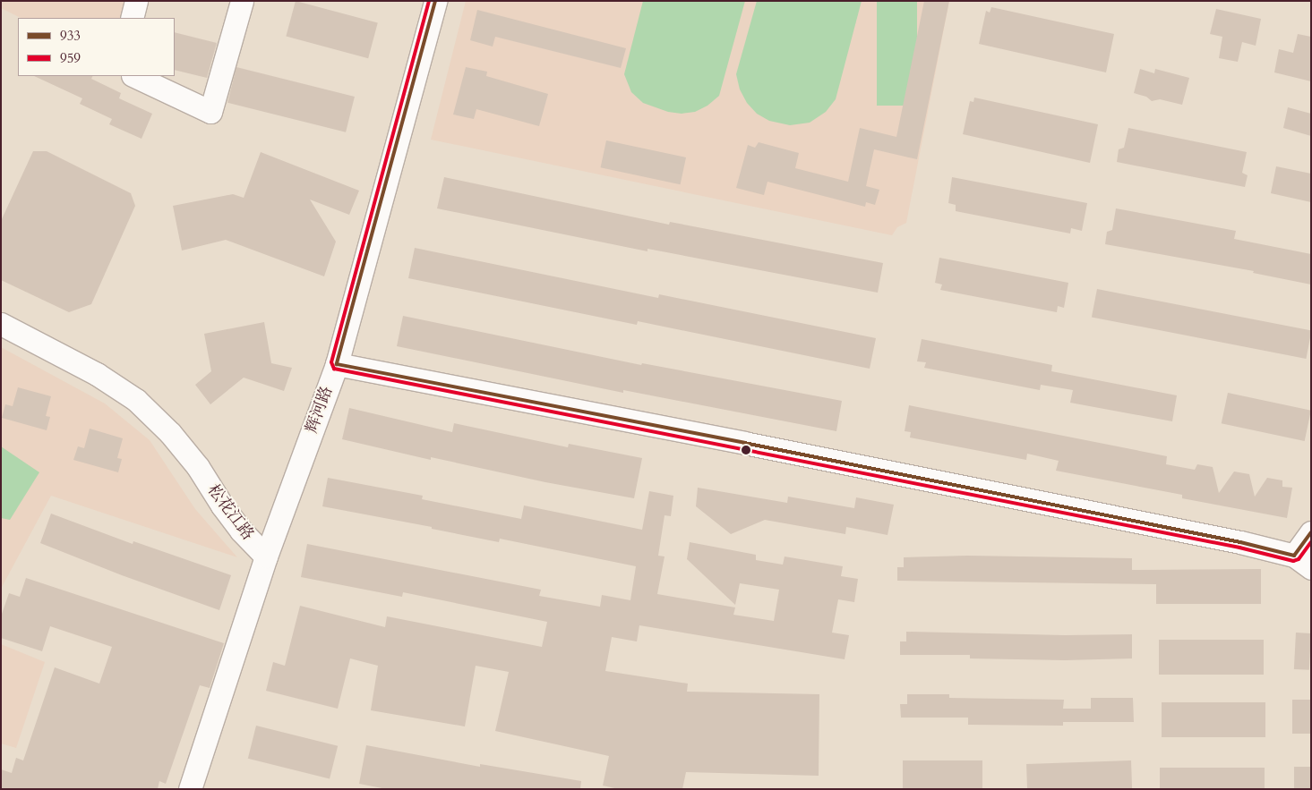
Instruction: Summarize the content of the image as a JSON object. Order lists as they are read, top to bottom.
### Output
{
  "streets": {
    "street": ["辉河路", "松花江路"]
  },
  "crossings": [
    ["辉河路", "松花江路"]
  ],
  "lines": ["transit line 933", "transit line 959"],
  "legend": ["933", "959"]
}
